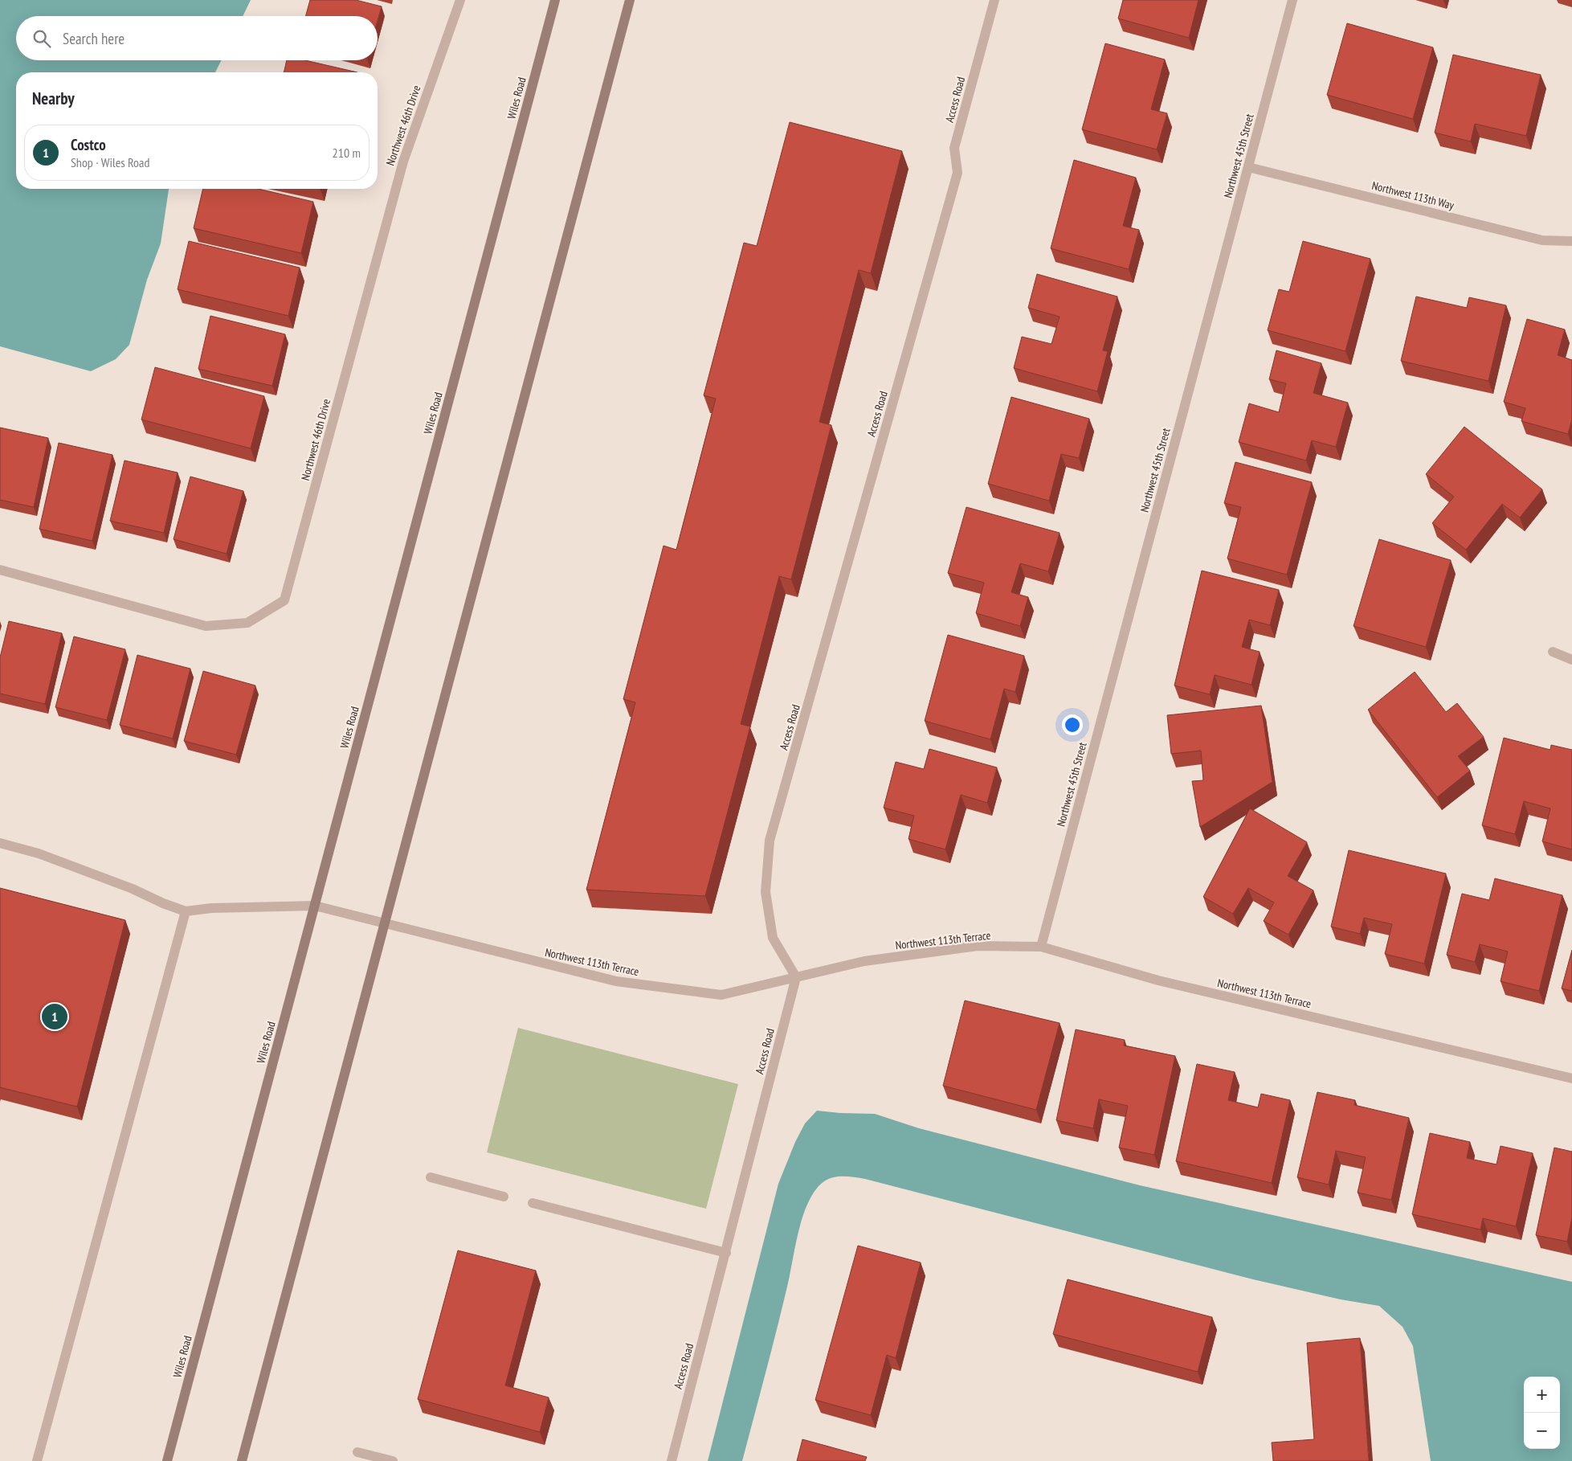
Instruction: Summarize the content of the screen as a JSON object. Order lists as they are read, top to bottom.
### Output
{
  "streets": {
    "main road": ["Wiles Road"],
    "street": [
      "Access Road",
      "Northwest 46th Drive",
      "Northwest 45th Street",
      "Northwest 113th Way",
      "Northwest 113th Terrace"
    ]
  },
  "crossings": [
    ["Wiles Road", "Northwest 113th Terrace"],
    ["Access Road", "Northwest 113th Terrace"],
    ["Northwest 45th Street", "Northwest 113th Way"],
    ["Northwest 45th Street", "Northwest 113th Terrace"]
  ],
  "page": {
    "search": "Search here",
    "heading": "Nearby",
    "list": [
      {
        "mark": "1",
        "name": "Costco",
        "note": "Shop · Wiles Road",
        "value": "210 m"
      }
    ],
    "pins": "1",
    "map_buttons": ["+", "−"]
  }
}
